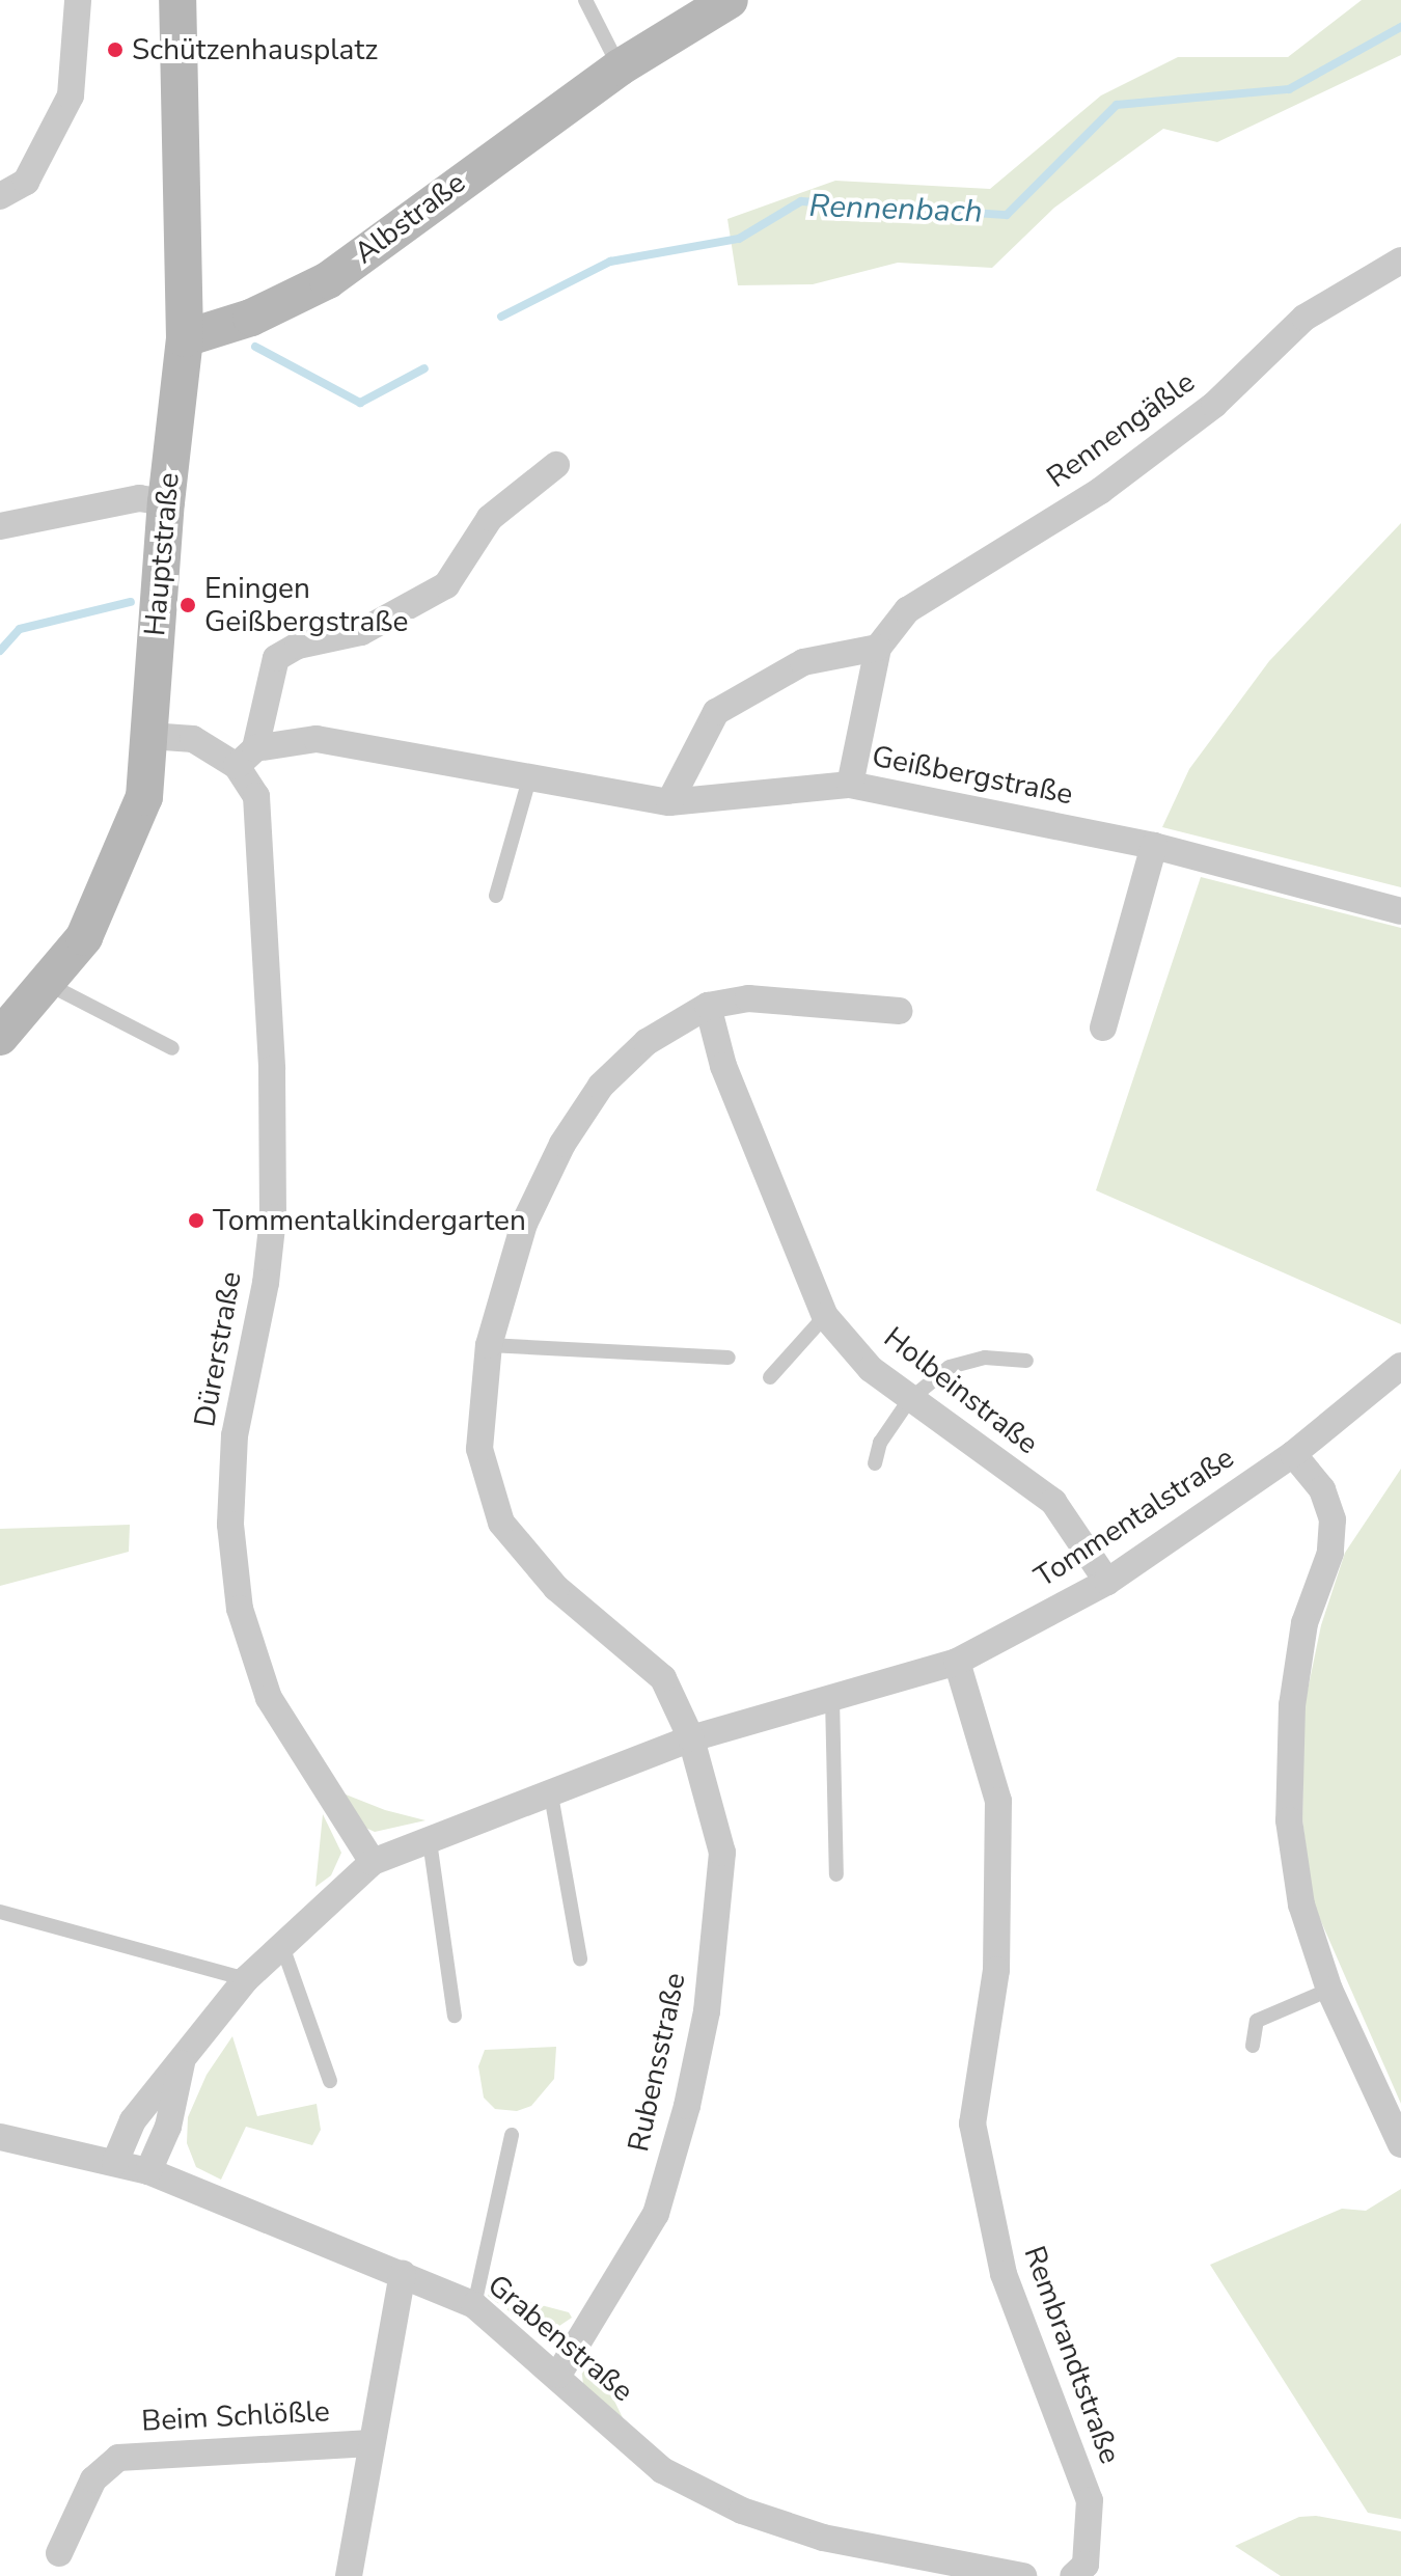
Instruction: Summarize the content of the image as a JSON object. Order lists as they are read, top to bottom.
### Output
{
  "streets": {
    "main road": ["Albstraße", "Hauptstraße"],
    "street": [
      "Rennengäßle",
      "Geißbergstraße",
      "Dürerstraße",
      "Holbeinstraße",
      "Tommentalstraße",
      "Rubensstraße",
      "Grabenstraße",
      "Rembrandtstraße",
      "Beim Schlößle"
    ]
  },
  "crossings": [
    ["Albstraße", "Hauptstraße"],
    ["Rennengäßle", "Geißbergstraße"],
    ["Hauptstraße", "Dürerstraße"],
    ["Geißbergstraße", "Dürerstraße"],
    ["Dürerstraße", "Tommentalstraße"],
    ["Holbeinstraße", "Tommentalstraße"],
    ["Tommentalstraße", "Rubensstraße"],
    ["Tommentalstraße", "Grabenstraße"],
    ["Tommentalstraße", "Rembrandtstraße"],
    ["Rubensstraße", "Grabenstraße"]
  ],
  "water": ["Rennenbach"],
  "places": ["Schützenhausplatz", "Eningen Geißbergstraße", "Tommentalkindergarten"]
}
